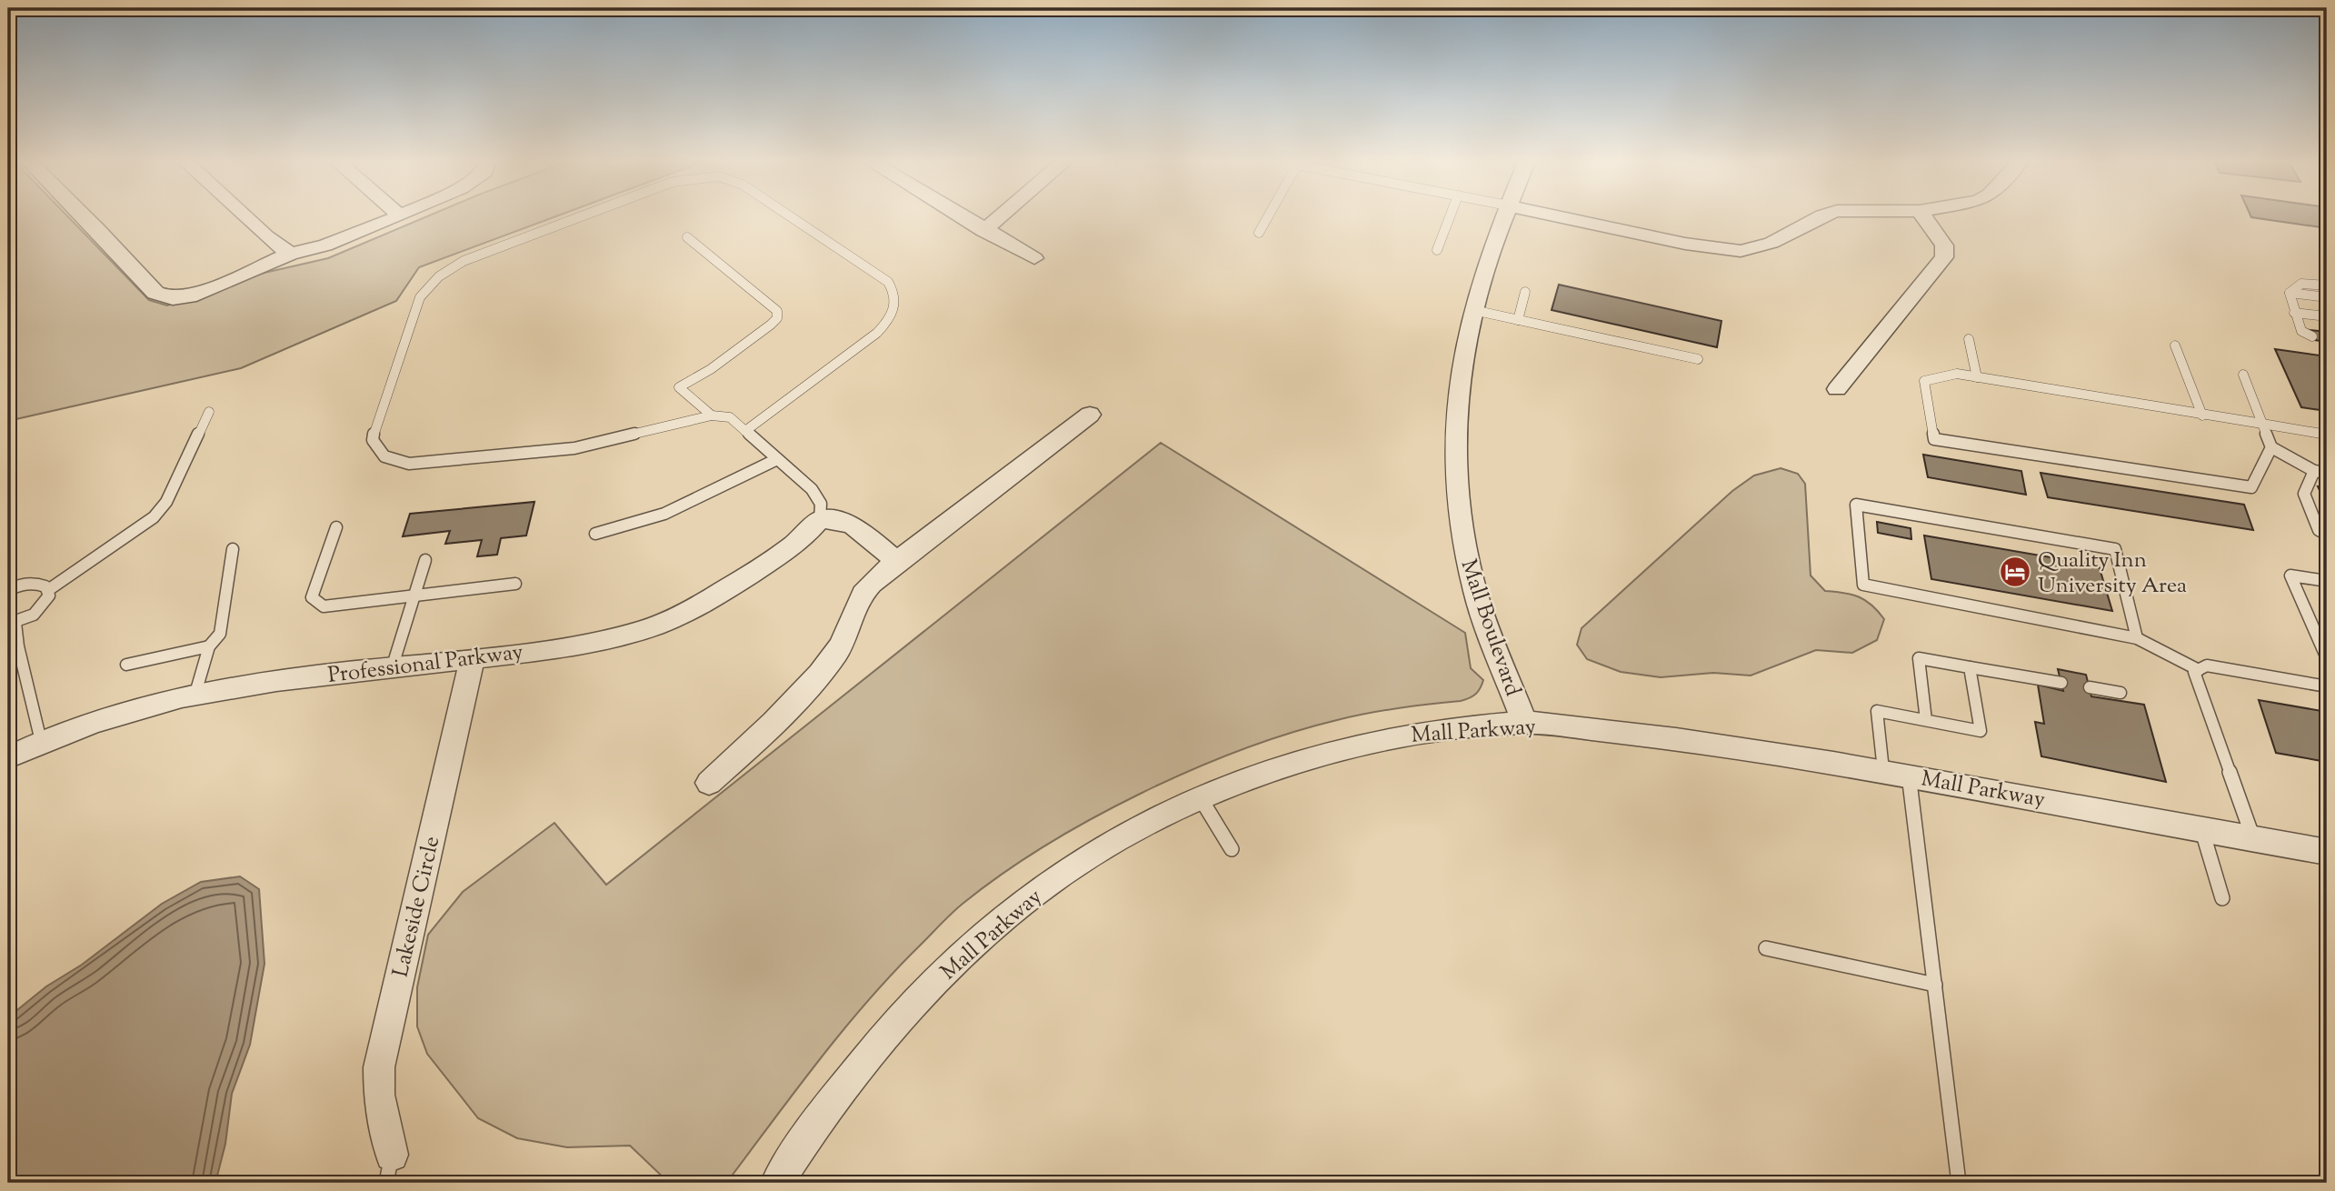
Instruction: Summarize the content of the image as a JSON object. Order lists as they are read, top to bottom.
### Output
{
  "streets": {
    "street": [
      "Mall Boulevard",
      "Professional Parkway",
      "Mall Parkway",
      "Lakeside Circle"
    ]
  },
  "crossings": [
    ["Mall Boulevard", "Mall Parkway"],
    ["Professional Parkway", "Lakeside Circle"]
  ],
  "places": {
    "hotel": ["Quality Inn University Area"]
  }
}
